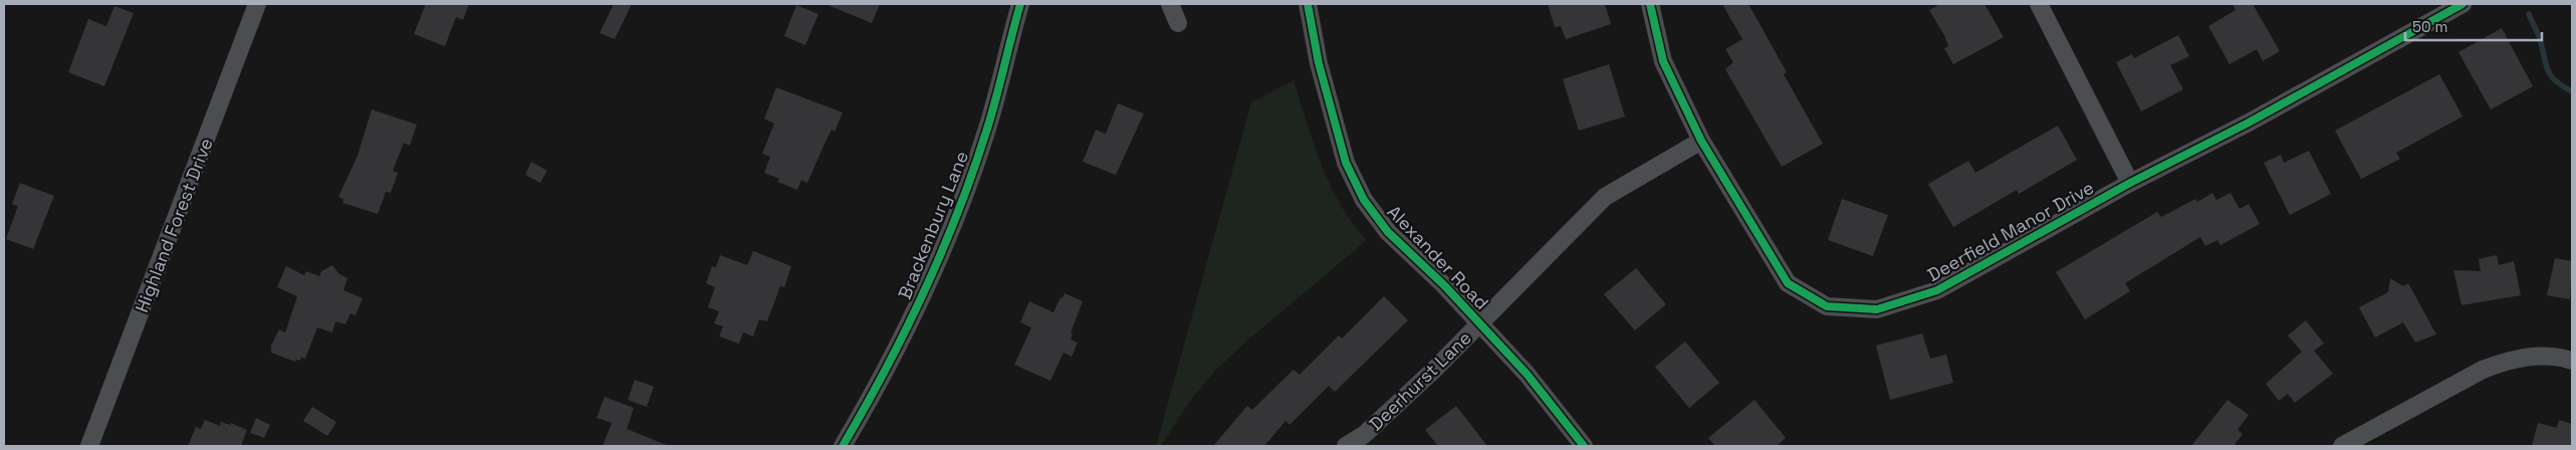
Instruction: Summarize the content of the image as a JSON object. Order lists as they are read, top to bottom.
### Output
{
  "streets": {
    "street": [
      "Highland Forest Drive",
      "Brackenbury Lane",
      "Deerfield Manor Drive",
      "Alexander Road",
      "Deerhurst Lane"
    ]
  },
  "crossings": [
    ["Deerfield Manor Drive", "Deerhurst Lane"],
    ["Alexander Road", "Deerhurst Lane"]
  ],
  "scale_bar": "50 m"
}
